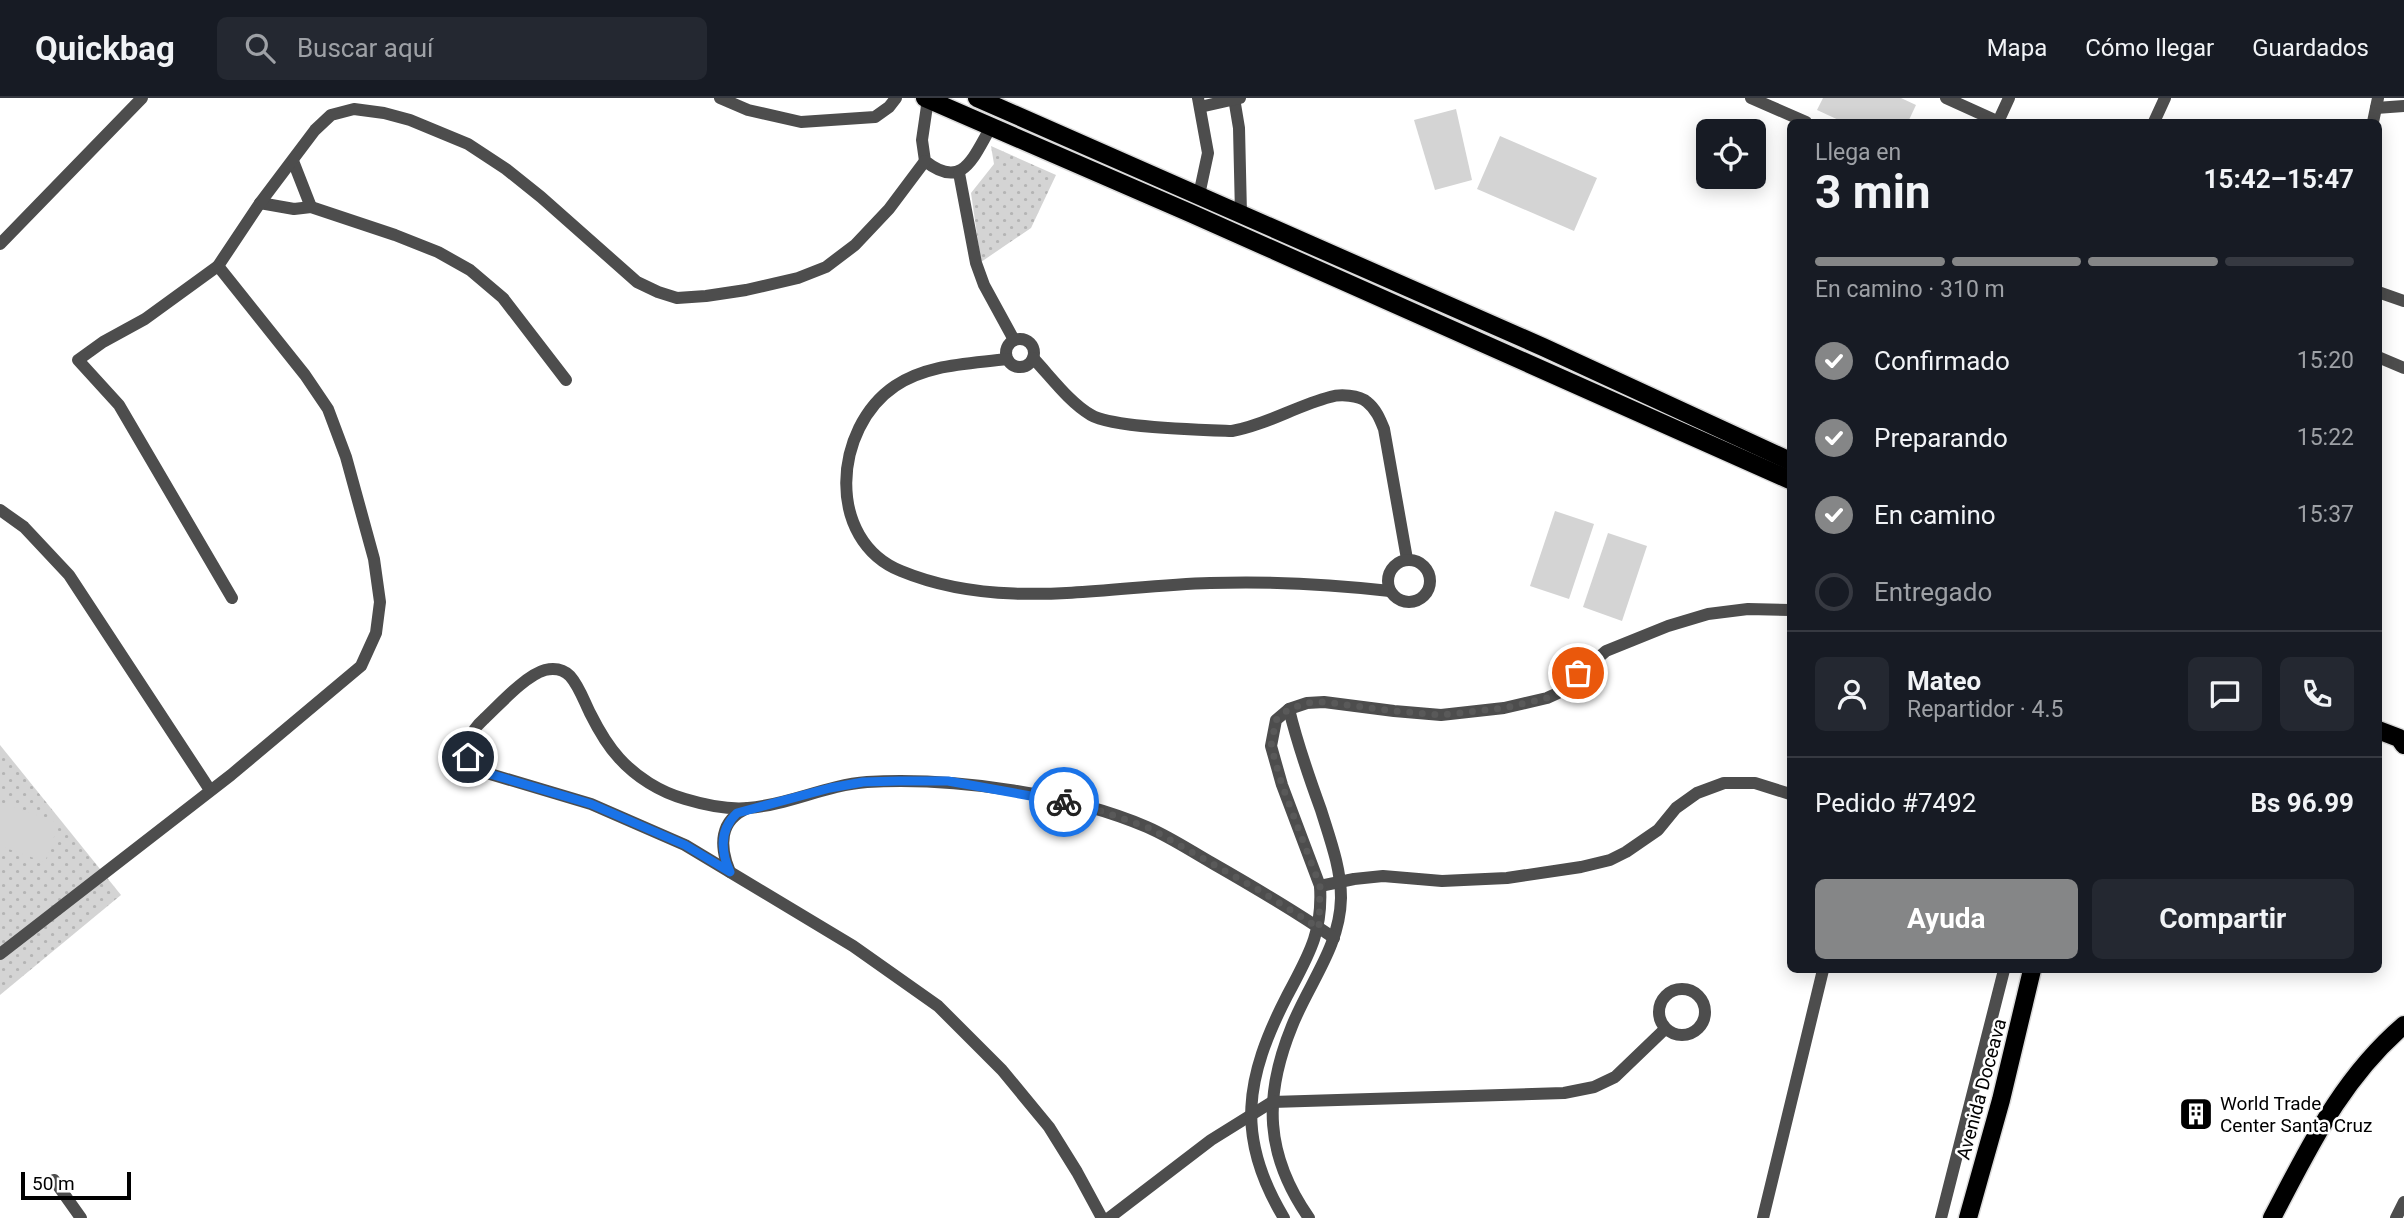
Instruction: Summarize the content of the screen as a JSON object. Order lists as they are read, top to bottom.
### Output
{
  "streets": {
    "main road": ["Avenida Doceava"]
  },
  "places": {
    "building": ["World Trade Center Santa Cruz"]
  },
  "scale_bar": "50 m",
  "page": {
    "header": "Quickbag",
    "search": "Buscar aquí",
    "nav": ["Mapa", "Cómo llegar", "Guardados"],
    "heading": ["3 min", "Llega en", "15:42–15:47"],
    "panel": [
      "Mateo",
      "Repartidor · 4.5",
      "Pedido #7492",
      "Bs 96.99"
    ],
    "bar": "En camino · 310 m",
    "list": [
      ["Confirmado", "15:20"],
      ["Preparando", "15:22"],
      ["En camino", "15:37"],
      "Entregado"
    ],
    "buttons": ["Ayuda", "Compartir"],
    "scale": "50 m"
  }
}
